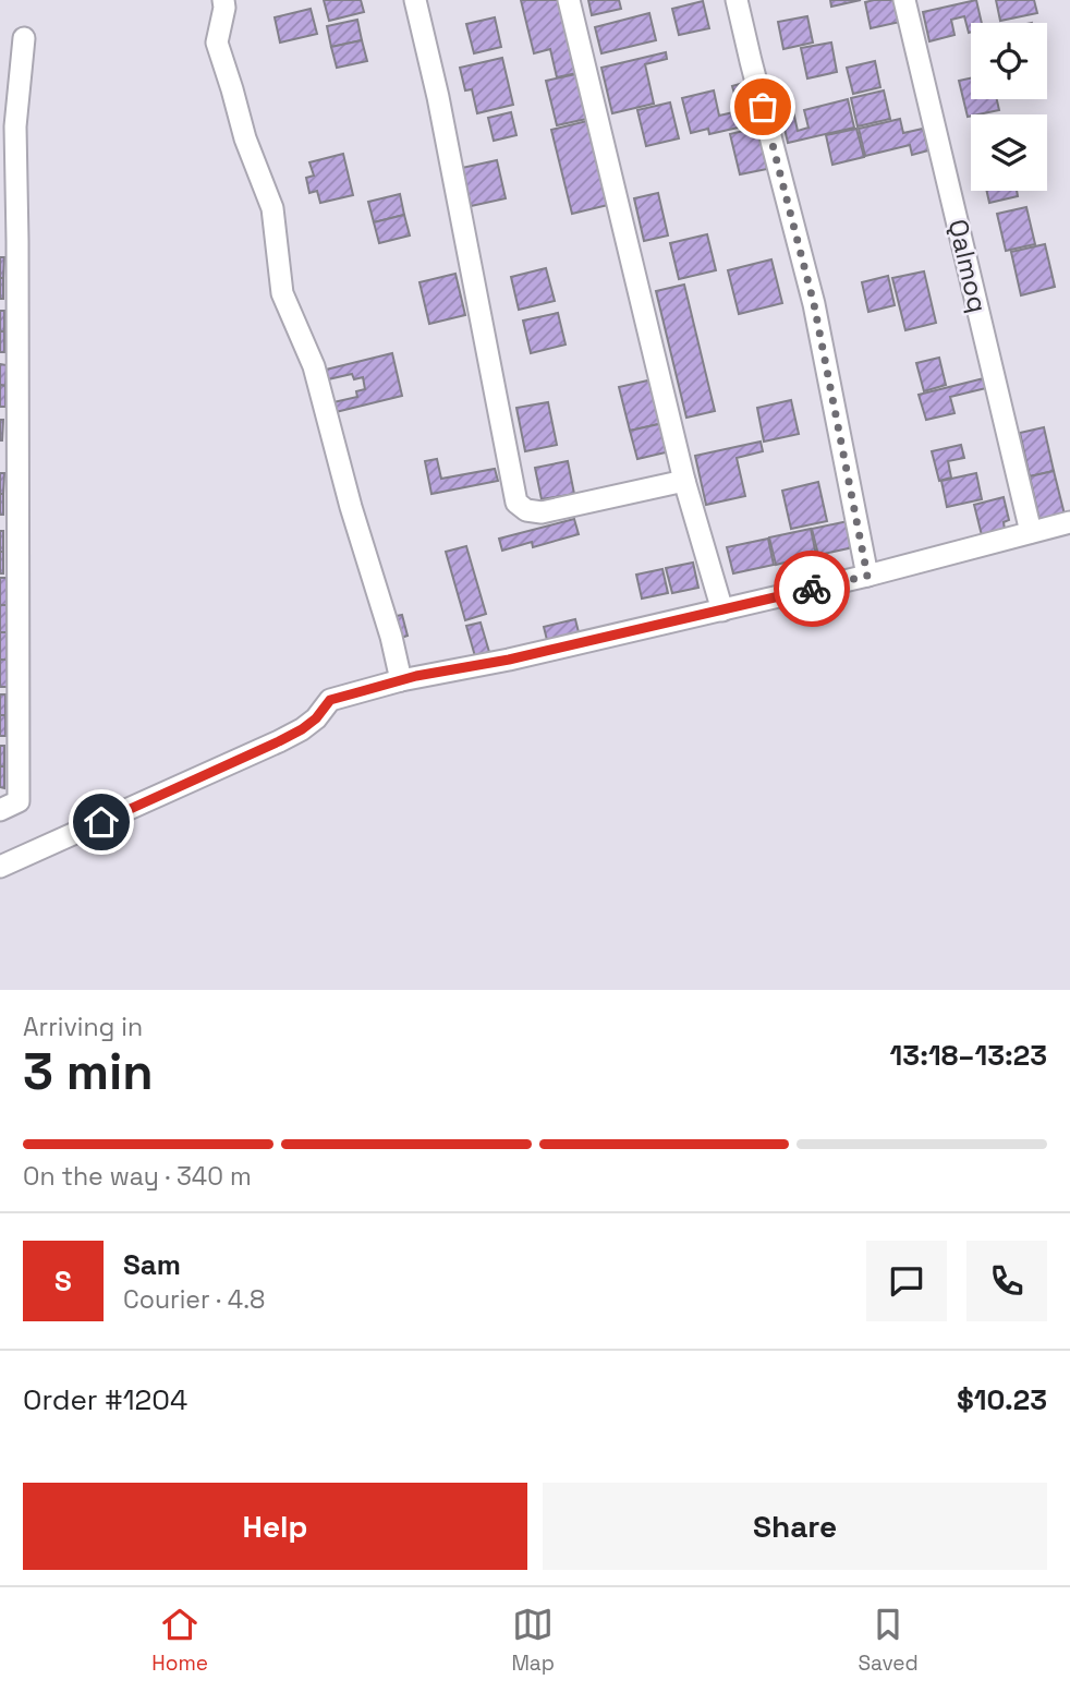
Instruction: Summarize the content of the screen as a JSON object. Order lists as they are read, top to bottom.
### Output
{
  "streets": {
    "street": ["Qalmoq"]
  },
  "page": {
    "heading": ["3 min", "Arriving in", "13:18–13:23"],
    "panel": [
      "Sam",
      "Courier · 4.8",
      "Order #1204",
      "$10.23"
    ],
    "bar": "On the way · 340 m",
    "round": "S",
    "buttons": ["Help", "Share"],
    "tabs": ["Home", "Map", "Saved"]
  }
}
